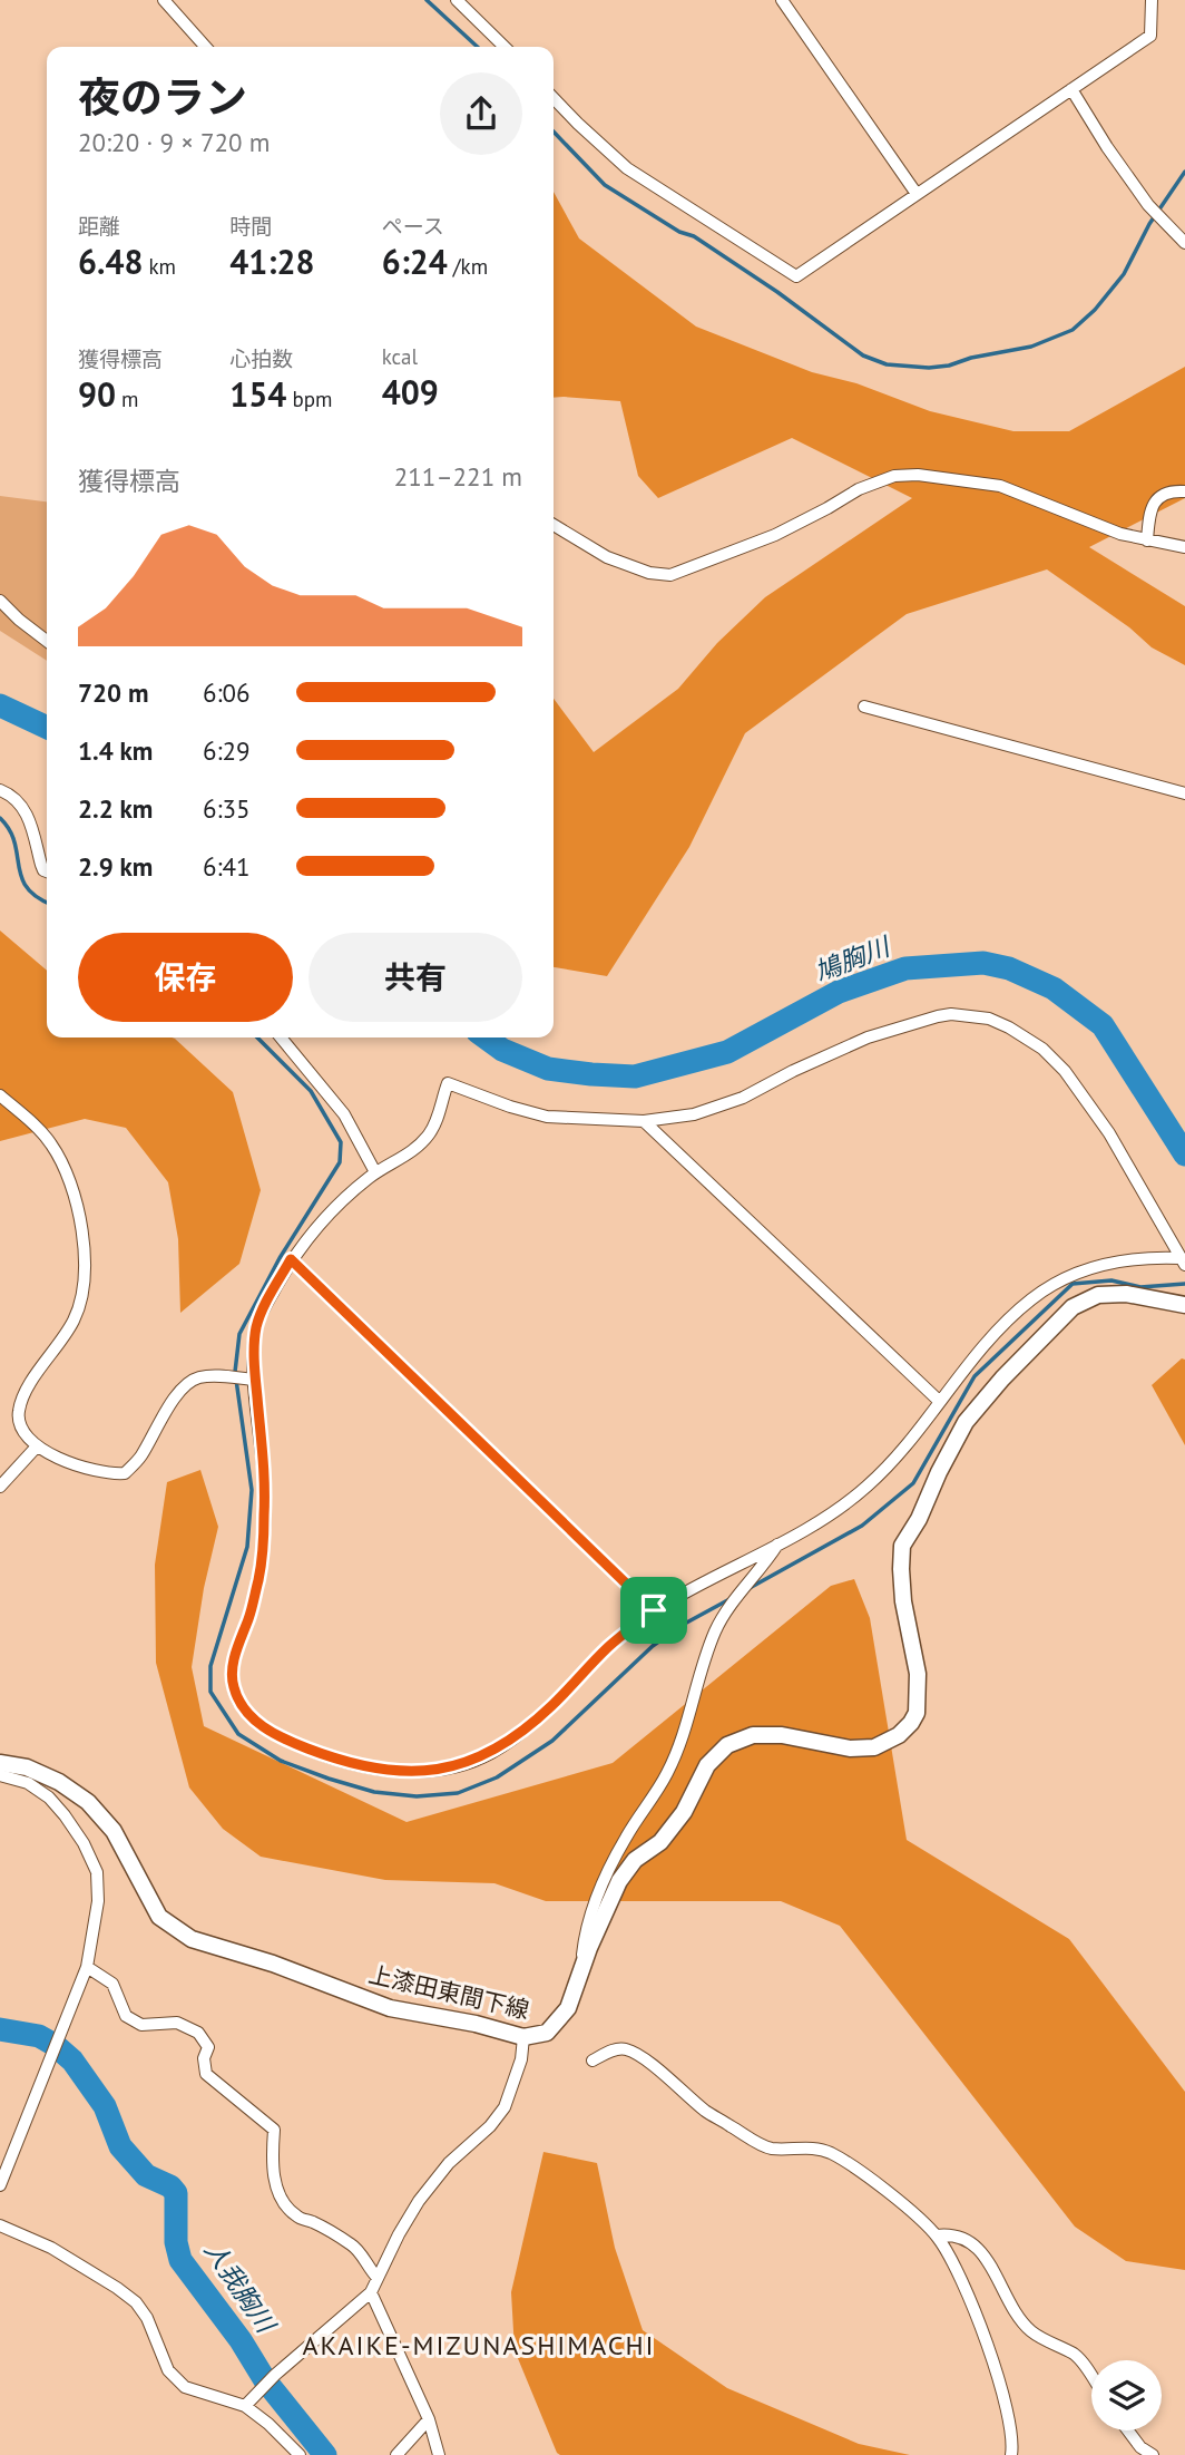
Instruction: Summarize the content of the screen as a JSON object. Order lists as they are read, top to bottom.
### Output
{
  "streets": {
    "main road": ["上漆田東間下線"]
  },
  "districts": ["AKAIKE-MIZUNASHIMACHI"],
  "water": ["鳩胸川", "人我胸川"],
  "page": {
    "heading": ["夜のラン", "20:20 · 9 × 720 m"],
    "stats": [
      ["距離", "6.48 km"],
      ["時間", "41:28"],
      ["ペース", "6:24 /km"],
      ["獲得標高", "90 m"],
      ["心拍数", "154 bpm"],
      ["kcal", "409"]
    ],
    "chart": ["獲得標高", "211–221 m"],
    "list": [
      {
        "name": "720 m",
        "note": "6:06"
      },
      {
        "name": "1.4 km",
        "note": "6:29"
      },
      {
        "name": "2.2 km",
        "note": "6:35"
      },
      {
        "name": "2.9 km",
        "note": "6:41"
      }
    ],
    "buttons": ["保存", "共有"]
  }
}
